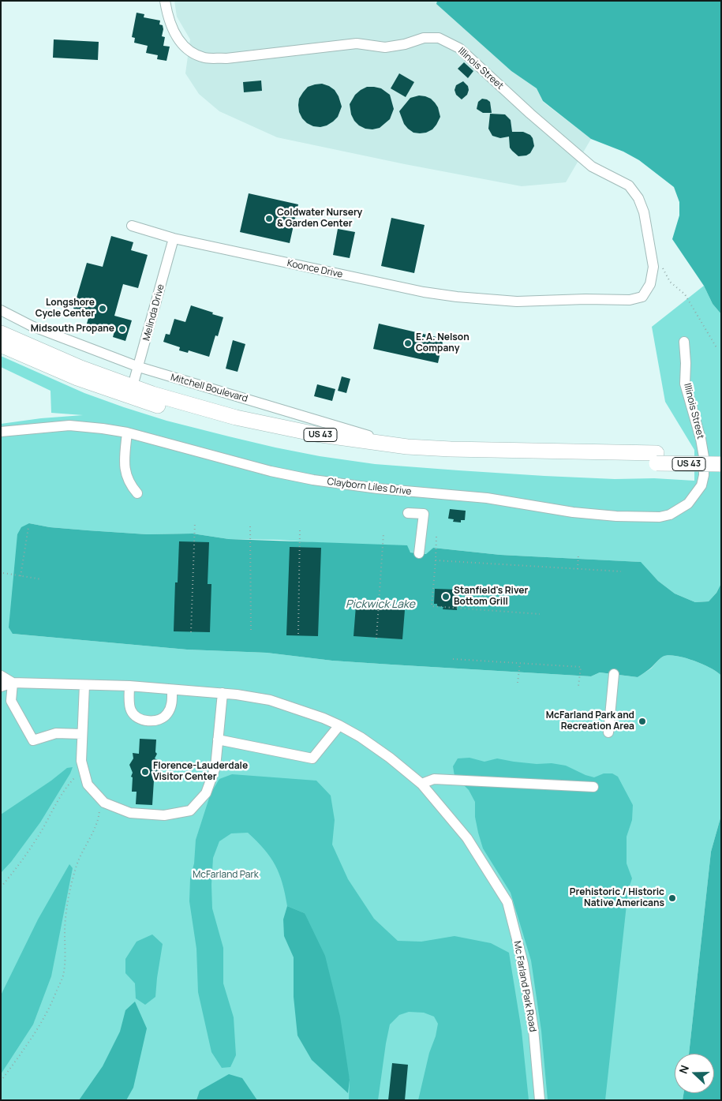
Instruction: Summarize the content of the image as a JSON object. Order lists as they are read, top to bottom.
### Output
{
  "streets": {
    "highway": ["US 43"],
    "street": [
      "Illinois Street",
      "Koonce Drive",
      "Melinda Drive",
      "Mitchell Boulevard",
      "Clayborn Liles Drive",
      "Mc Farland Park Road"
    ]
  },
  "crossings": [
    ["Illinois Street", "Koonce Drive"],
    ["Illinois Street", "Clayborn Liles Drive"],
    ["Koonce Drive", "Melinda Drive"],
    ["Melinda Drive", "Mitchell Boulevard"],
    ["Melinda Drive", "US 43"],
    ["Mitchell Boulevard", "US 43"]
  ],
  "water": ["Pickwick Lake"],
  "parks": ["McFarland Park"],
  "places": [
    "Coldwater Nursery & Garden Center",
    "Longshore Cycle Center",
    "Midsouth Propane",
    "E. A. Nelson Company",
    "Stanfield's River Bottom Grill",
    "McFarland Park and Recreation Area",
    "Florence-Lauderdale Visitor Center",
    "Prehistoric / Historic Native Americans"
  ],
  "north": "left"
}
